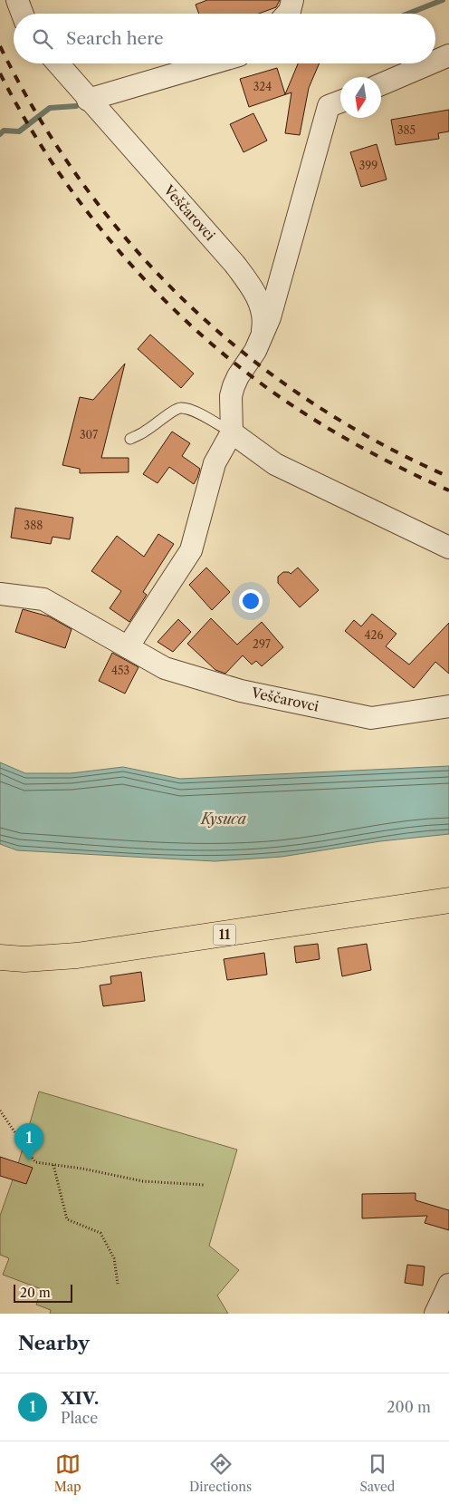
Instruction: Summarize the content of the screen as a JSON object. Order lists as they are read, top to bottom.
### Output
{
  "streets": {
    "main road": ["11"],
    "street": ["Veščarovci"]
  },
  "water": ["Kysuca"],
  "house_numbers": [
    "324",
    "385",
    "399",
    "307",
    "388",
    "426",
    "297",
    "453"
  ],
  "scale_bar": "20 m",
  "north": "bottom",
  "page": {
    "search": "Search here",
    "pins": "1",
    "scale": "20 m",
    "heading": "Nearby",
    "list": [
      {
        "mark": "1",
        "name": "XIV.",
        "note": "Place",
        "value": "200 m"
      }
    ],
    "nav": ["Map", "Directions", "Saved"]
  }
}
